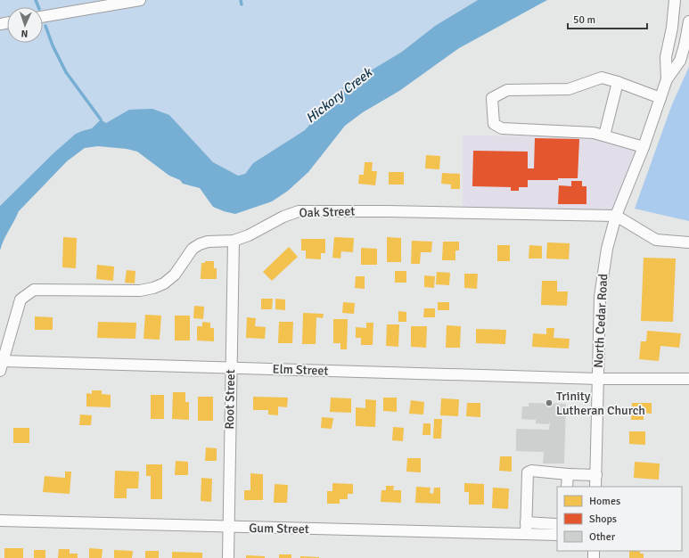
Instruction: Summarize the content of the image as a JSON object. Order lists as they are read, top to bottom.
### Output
{
  "streets": {
    "street": [
      "Oak Street",
      "North Cedar Road",
      "Elm Street",
      "Root Street",
      "Gum Street"
    ]
  },
  "crossings": [
    ["Oak Street", "North Cedar Road"],
    ["Oak Street", "Elm Street"],
    ["Oak Street", "Root Street"],
    ["North Cedar Road", "Elm Street"],
    ["Elm Street", "Root Street"],
    ["Root Street", "Gum Street"]
  ],
  "water": ["Hickory Creek"],
  "places": ["Trinity Lutheran Church"],
  "legend": ["Homes", "Shops", "Other"],
  "scale_bar": "50 m",
  "north": "bottom"
}
